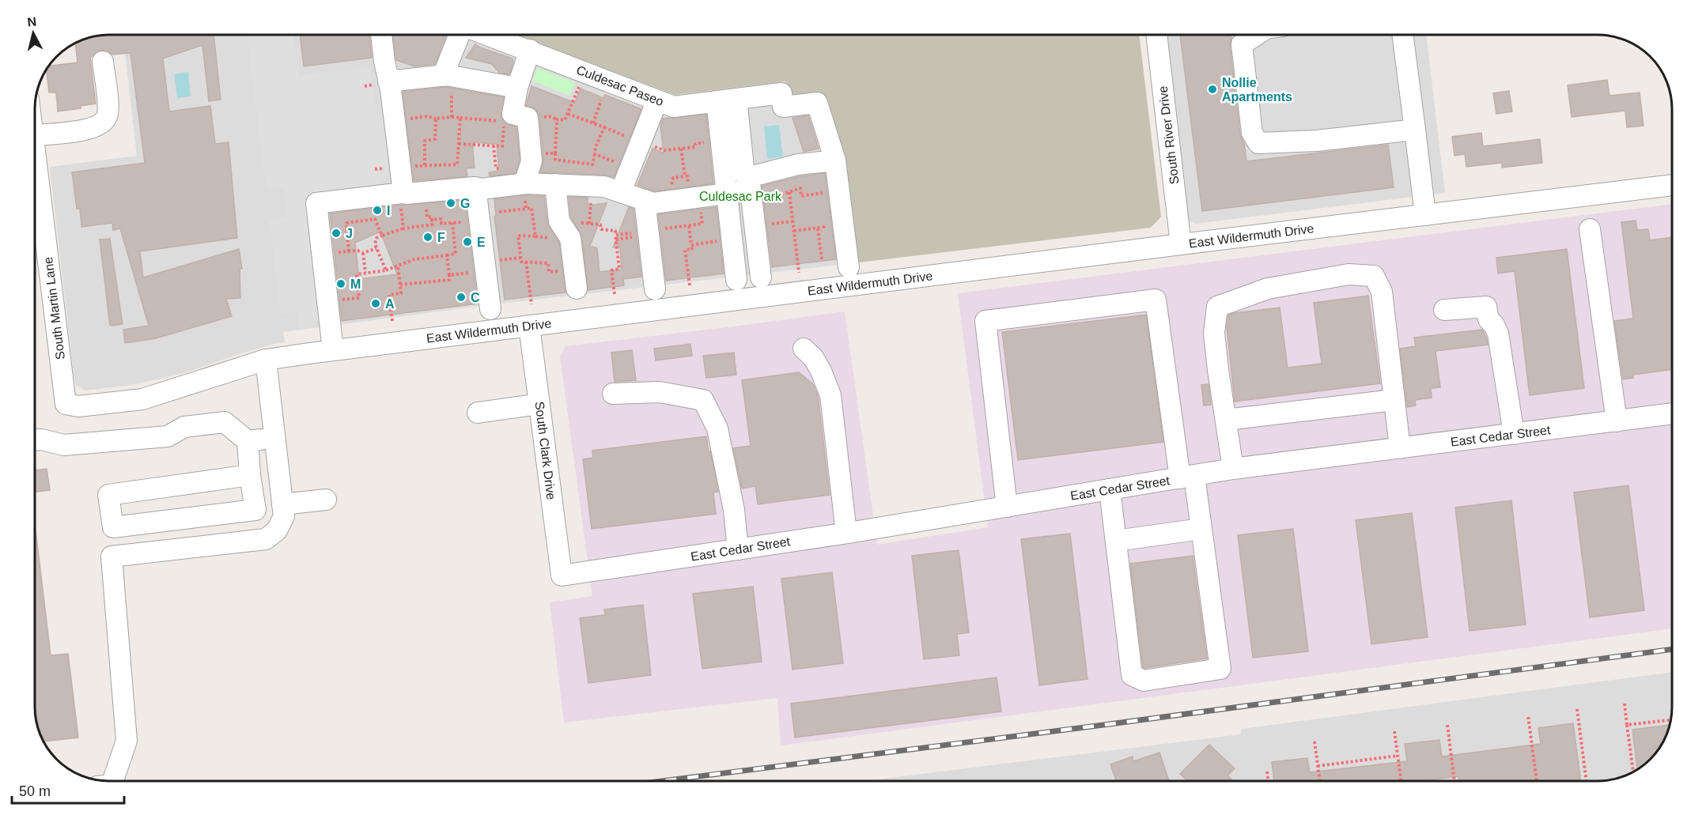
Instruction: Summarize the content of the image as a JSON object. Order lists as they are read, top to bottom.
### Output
{
  "streets": {
    "street": [
      "Culdesac Paseo",
      "South River Drive",
      "East Wildermuth Drive",
      "South Martin Lane",
      "East Cedar Street",
      "South Clark Drive"
    ]
  },
  "crossings": [
    ["South River Drive", "East Wildermuth Drive"],
    ["East Wildermuth Drive", "South Martin Lane"],
    ["East Wildermuth Drive", "South Clark Drive"],
    ["East Cedar Street", "South Clark Drive"]
  ],
  "parks": ["Culdesac Park"],
  "places": [
    "Nollie Apartments",
    "G",
    "I",
    "J",
    "F",
    "E",
    "M",
    "C",
    "A"
  ],
  "scale_bar": "50 m",
  "north": "top"
}
